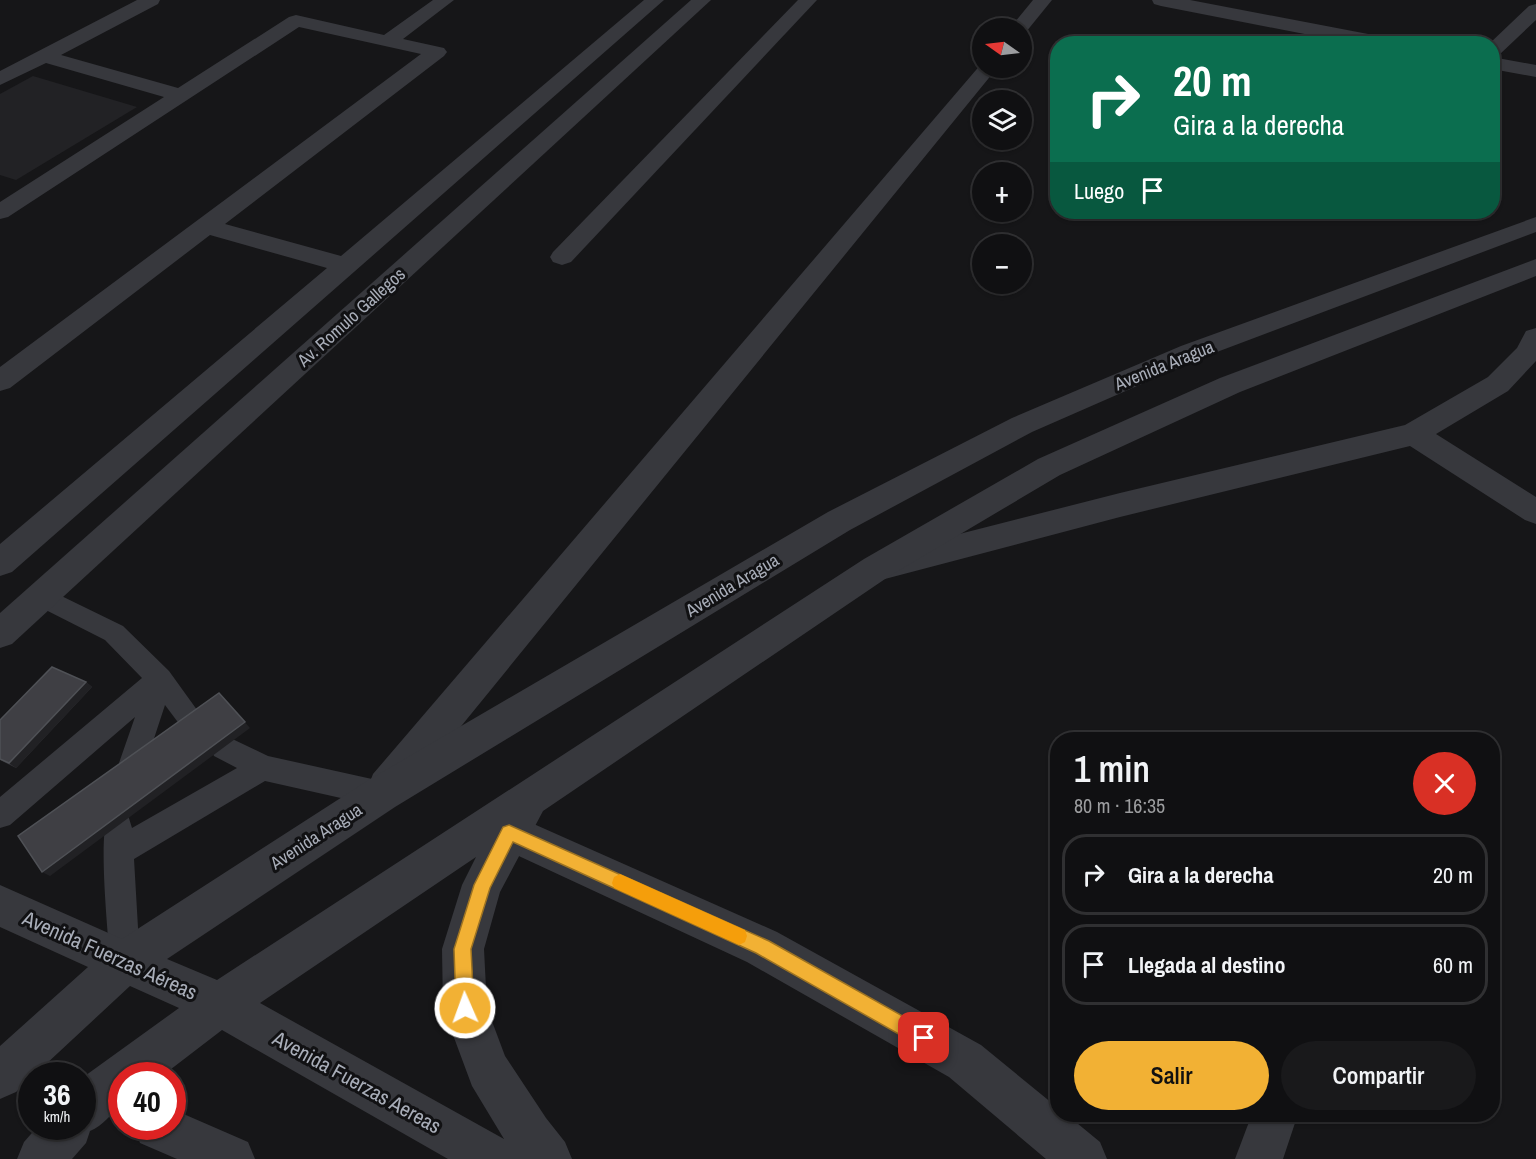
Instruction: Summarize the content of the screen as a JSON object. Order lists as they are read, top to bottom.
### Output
{
  "streets": {
    "street": [
      "Av. Romulo Gallegos",
      "Avenida Aragua",
      "Avenida Fuerzas Aéreas",
      "Avenida Fuerzas Aereas"
    ]
  },
  "crossings": [
    ["Avenida Aragua", "Avenida Fuerzas Aéreas"],
    ["Avenida Fuerzas Aéreas", "Avenida Fuerzas Aereas"]
  ],
  "north": "left",
  "page": {
    "map_buttons": ["+", "−"],
    "turn": ["20 m", "Gira a la derecha"],
    "then": "Luego",
    "heading": ["1 min", "80 m · 16:35"],
    "list": [
      {
        "name": "Gira a la derecha",
        "value": "20 m"
      },
      {
        "name": "Llegada al destino",
        "value": "60 m"
      }
    ],
    "buttons": ["Salir", "Compartir"],
    "speed": "36 km/h",
    "limit": "40"
  }
}
